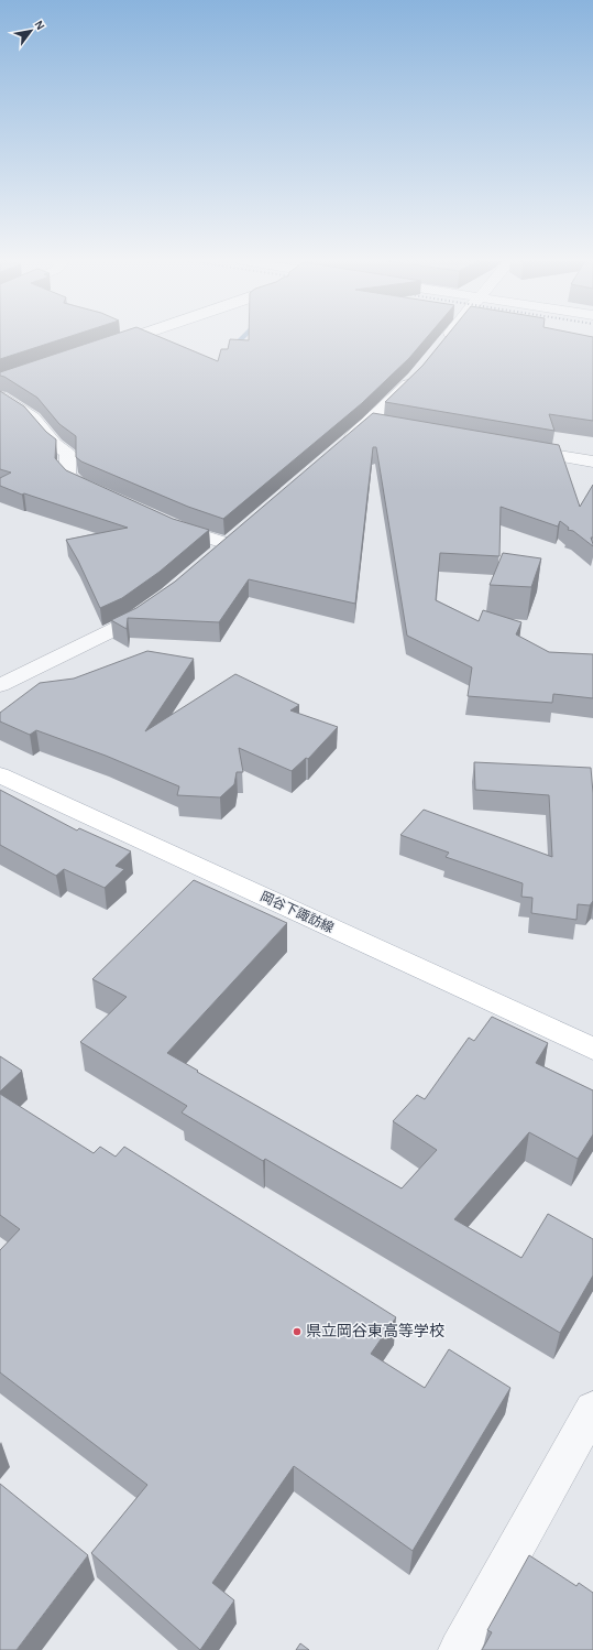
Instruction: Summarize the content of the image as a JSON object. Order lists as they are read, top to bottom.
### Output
{
  "streets": {
    "main road": ["岡谷下諏訪線"]
  },
  "places": ["県立岡谷東高等学校"],
  "north": "top right"
}
